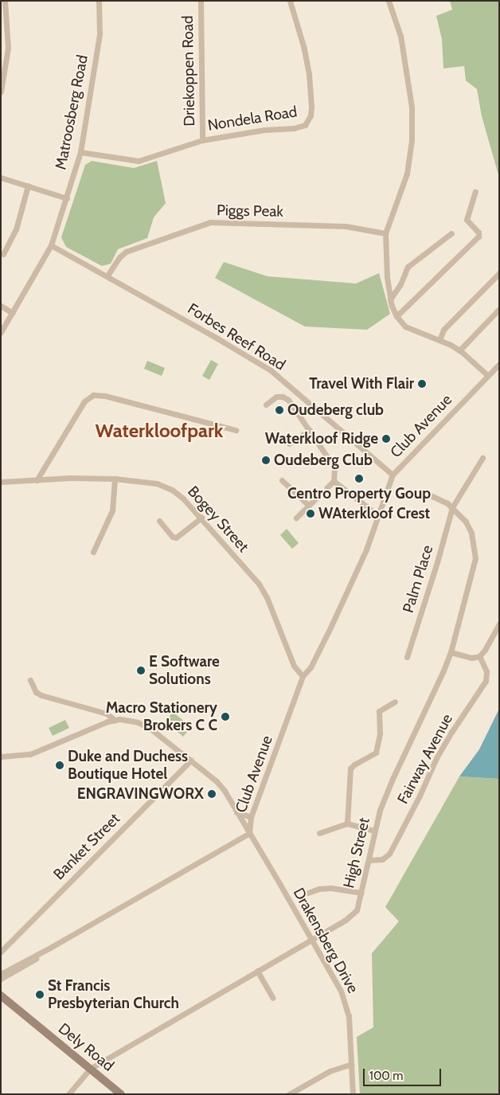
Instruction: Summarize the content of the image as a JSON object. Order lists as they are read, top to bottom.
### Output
{
  "streets": {
    "street": [
      "Driekoppen Road",
      "Matroosberg Road",
      "Nondela Road",
      "Piggs Peak",
      "Forbes Reef Road",
      "Club Avenue",
      "Bogey Street",
      "Palm Place",
      "Fairway Avenue",
      "Banket Street",
      "High Street",
      "Drakensberg Drive",
      "Dely Road"
    ]
  },
  "crossings": [
    ["Driekoppen Road", "Nondela Road"],
    ["Matroosberg Road", "Nondela Road"],
    ["Matroosberg Road", "Forbes Reef Road"],
    ["Piggs Peak", "Forbes Reef Road"],
    ["Forbes Reef Road", "Club Avenue"],
    ["Club Avenue", "Bogey Street"],
    ["Club Avenue", "Drakensberg Drive"],
    ["Palm Place", "High Street"],
    ["Fairway Avenue", "High Street"],
    ["Banket Street", "Drakensberg Drive"],
    ["High Street", "Drakensberg Drive"],
    ["High Street", "Dely Road"]
  ],
  "districts": ["Waterkloofpark"],
  "places": [
    "Travel With Flair",
    "Oudeberg club",
    "Waterkloof Ridge",
    "Oudeberg Club",
    "Centro Property Goup",
    "WAterkloof Crest",
    "E Software Solutions",
    "Macro Stationery Brokers C C",
    "Duke and Duchess Boutique Hotel",
    "ENGRAVINGWORX",
    "St Francis Presbyterian Church"
  ],
  "scale_bar": "100 m"
}
